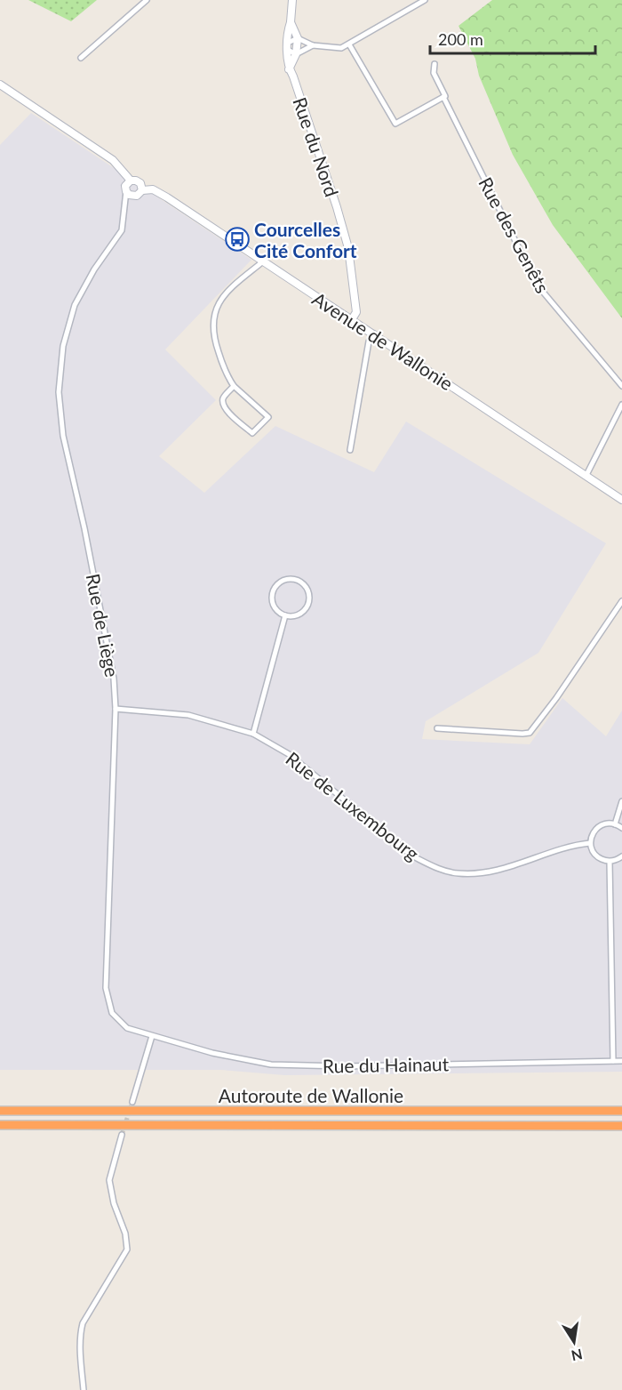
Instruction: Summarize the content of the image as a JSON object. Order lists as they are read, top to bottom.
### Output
{
  "streets": {
    "highway": ["Autoroute de Wallonie"],
    "street": [
      "Rue du Nord",
      "Rue des Genêts",
      "Avenue de Wallonie",
      "Rue de Liège",
      "Rue de Luxembourg",
      "Rue du Hainaut"
    ]
  },
  "crossings": [
    ["Rue du Nord", "Avenue de Wallonie"],
    ["Avenue de Wallonie", "Rue de Liège"],
    ["Rue de Liège", "Rue de Luxembourg"],
    ["Rue de Liège", "Rue du Hainaut"]
  ],
  "places": {
    "bus stop": ["Courcelles Cité Confort"]
  },
  "scale_bar": "200 m",
  "north": "bottom"
}
